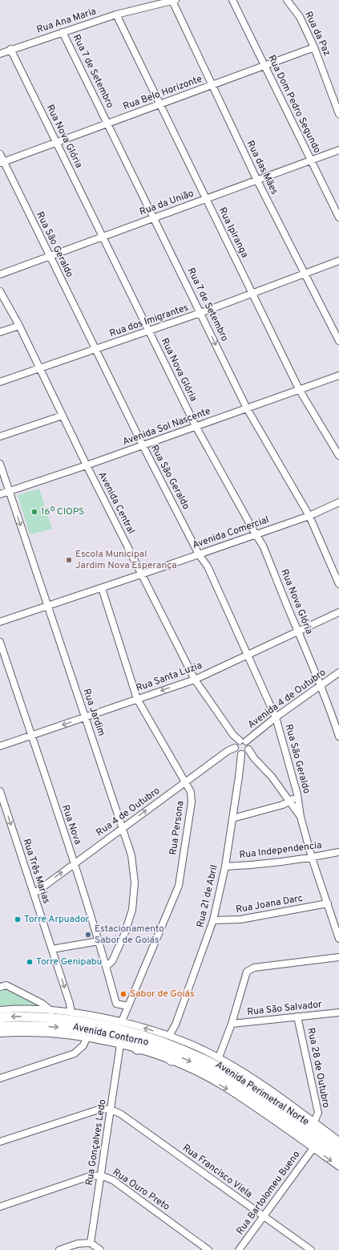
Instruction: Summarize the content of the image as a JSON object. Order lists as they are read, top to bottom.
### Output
{
  "streets": {
    "highway": ["Avenida Perimetral Norte"],
    "street": [
      "Rua Ana Maria",
      "Rua da Paz",
      "Rua 7 de Setembro",
      "Rua Belo Horizonte",
      "Rua Dom Pedro Segundo",
      "Rua Nova Glória",
      "Rua das Mães",
      "Rua da União",
      "Rua Ipiranga",
      "Rua São Geraldo",
      "Rua dos Imigrantes",
      "Avenida Sol Nascente",
      "Avenida Central",
      "Avenida Comercial",
      "Rua Santa Luzia",
      "Avenida 4 de Outubro",
      "Rua Jardim",
      "Rua 4 de Outubro",
      "Rua Nova",
      "Rua Persona",
      "Rua Independencia",
      "Rua Três Marias",
      "Rua 21 de Abril",
      "Rua Joana Darc",
      "Rua São Salvador",
      "Avenida Contorno",
      "Rua 28 de Outubro",
      "Rua Gonçalves Ledo",
      "Rua Francisco Viela",
      "Rua Ouro Preto",
      "Rua Bartolomeu Bueno"
    ]
  },
  "crossings": [
    ["Rua Ana Maria", "Rua 7 de Setembro"],
    ["Rua Ana Maria", "Rua Nova Glória"],
    ["Rua Ana Maria", "Rua das Mães"],
    ["Rua Ana Maria", "Rua Ipiranga"],
    ["Rua da Paz", "Rua Belo Horizonte"],
    ["Rua 7 de Setembro", "Rua Belo Horizonte"],
    ["Rua 7 de Setembro", "Rua da União"],
    ["Rua 7 de Setembro", "Rua dos Imigrantes"],
    ["Rua 7 de Setembro", "Avenida Sol Nascente"],
    ["Rua 7 de Setembro", "Avenida Comercial"],
    ["Rua Belo Horizonte", "Rua Dom Pedro Segundo"],
    ["Rua Belo Horizonte", "Rua Nova Glória"],
    ["Rua Belo Horizonte", "Rua das Mães"],
    ["Rua Belo Horizonte", "Rua Ipiranga"],
    ["Rua Belo Horizonte", "Rua São Geraldo"],
    ["Rua Dom Pedro Segundo", "Rua da União"],
    ["Rua Nova Glória", "Rua da União"],
    ["Rua Nova Glória", "Rua dos Imigrantes"],
    ["Rua Nova Glória", "Avenida Sol Nascente"],
    ["Rua Nova Glória", "Avenida Comercial"],
    ["Rua Nova Glória", "Rua Santa Luzia"],
    ["Rua Nova Glória", "Avenida 4 de Outubro"],
    ["Rua das Mães", "Rua da União"],
    ["Rua das Mães", "Rua dos Imigrantes"],
    ["Rua da União", "Rua Ipiranga"],
    ["Rua da União", "Rua São Geraldo"],
    ["Rua Ipiranga", "Rua dos Imigrantes"],
    ["Rua Ipiranga", "Avenida Sol Nascente"],
    ["Rua São Geraldo", "Rua dos Imigrantes"],
    ["Rua São Geraldo", "Avenida Sol Nascente"],
    ["Rua São Geraldo", "Avenida Comercial"],
    ["Rua São Geraldo", "Rua Santa Luzia"],
    ["Rua São Geraldo", "Avenida 4 de Outubro"],
    ["Rua dos Imigrantes", "Avenida Central"],
    ["Avenida Sol Nascente", "Avenida Central"],
    ["Avenida Sol Nascente", "Rua Jardim"],
    ["Avenida Central", "Avenida Comercial"],
    ["Avenida Central", "Rua Santa Luzia"],
    ["Avenida Central", "Avenida 4 de Outubro"],
    ["Avenida Central", "Rua 4 de Outubro"],
    ["Avenida Central", "Rua 21 de Abril"],
    ["Avenida Comercial", "Rua Jardim"],
    ["Avenida Comercial", "Rua Persona"],
    ["Rua Santa Luzia", "Rua Jardim"],
    ["Rua Santa Luzia", "Rua Nova"],
    ["Rua Santa Luzia", "Rua Persona"],
    ["Avenida 4 de Outubro", "Rua 4 de Outubro"],
    ["Rua Jardim", "Rua 4 de Outubro"],
    ["Rua Jardim", "Rua Nova"],
    ["Rua 4 de Outubro", "Rua Nova"],
    ["Rua 4 de Outubro", "Rua Persona"],
    ["Rua 4 de Outubro", "Rua Três Marias"],
    ["Rua Nova", "Rua Persona"],
    ["Rua Persona", "Avenida Contorno"],
    ["Rua Independencia", "Rua 21 de Abril"],
    ["Rua Três Marias", "Avenida Contorno"],
    ["Rua 21 de Abril", "Rua Joana Darc"],
    ["Rua 21 de Abril", "Avenida Contorno"],
    ["Rua São Salvador", "Rua 28 de Outubro"],
    ["Avenida Contorno", "Rua 28 de Outubro"],
    ["Avenida Contorno", "Rua Gonçalves Ledo"],
    ["Avenida Contorno", "Rua Bartolomeu Bueno"],
    ["Rua Gonçalves Ledo", "Rua Francisco Viela"],
    ["Rua Gonçalves Ledo", "Rua Ouro Preto"],
    ["Rua Francisco Viela", "Rua Bartolomeu Bueno"]
  ],
  "one_way": ["Rua 4 de Outubro", "Rua Três Marias"],
  "places": [
    "16º CIOPS",
    "Escola Municipal Jardim Nova Esperança",
    "Torre Arpuador",
    "Estacionamento Sabor de Goiás",
    "Torre Genipabu",
    "Sabor de Goiás"
  ]
}
